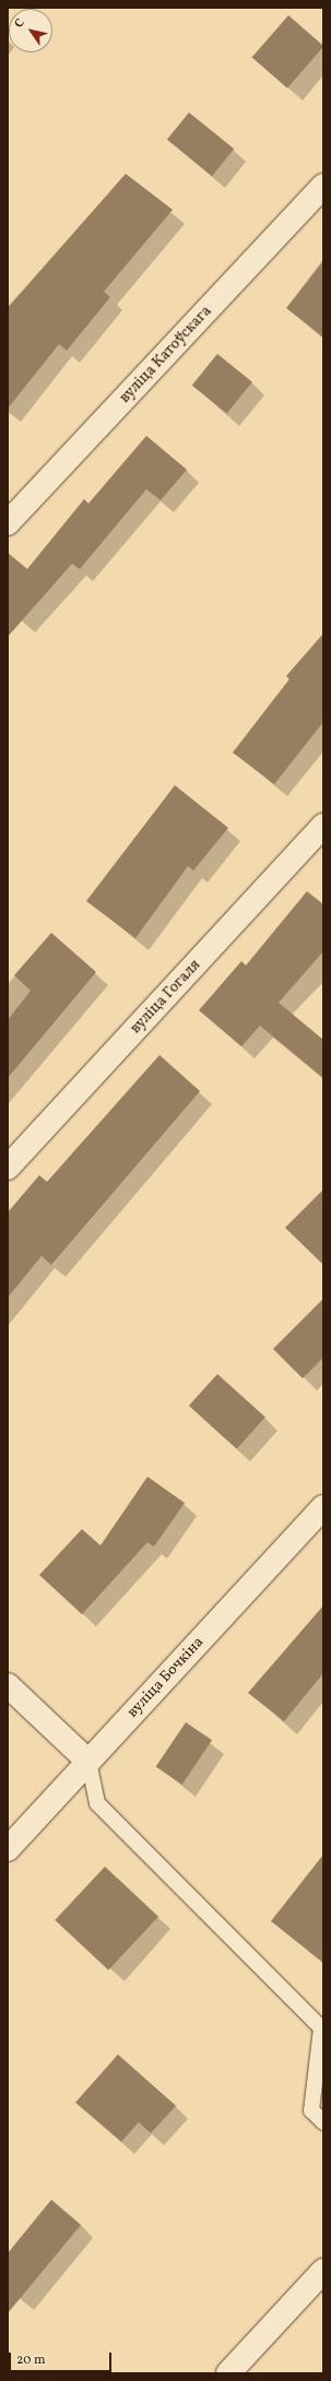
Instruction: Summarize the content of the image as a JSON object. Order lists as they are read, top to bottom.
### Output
{
  "streets": {
    "street": ["вуліца Катоўскага", "вуліца Гогаля", "вуліца Бочкіна"]
  },
  "scale_bar": "20 m",
  "north": "top left"
}
